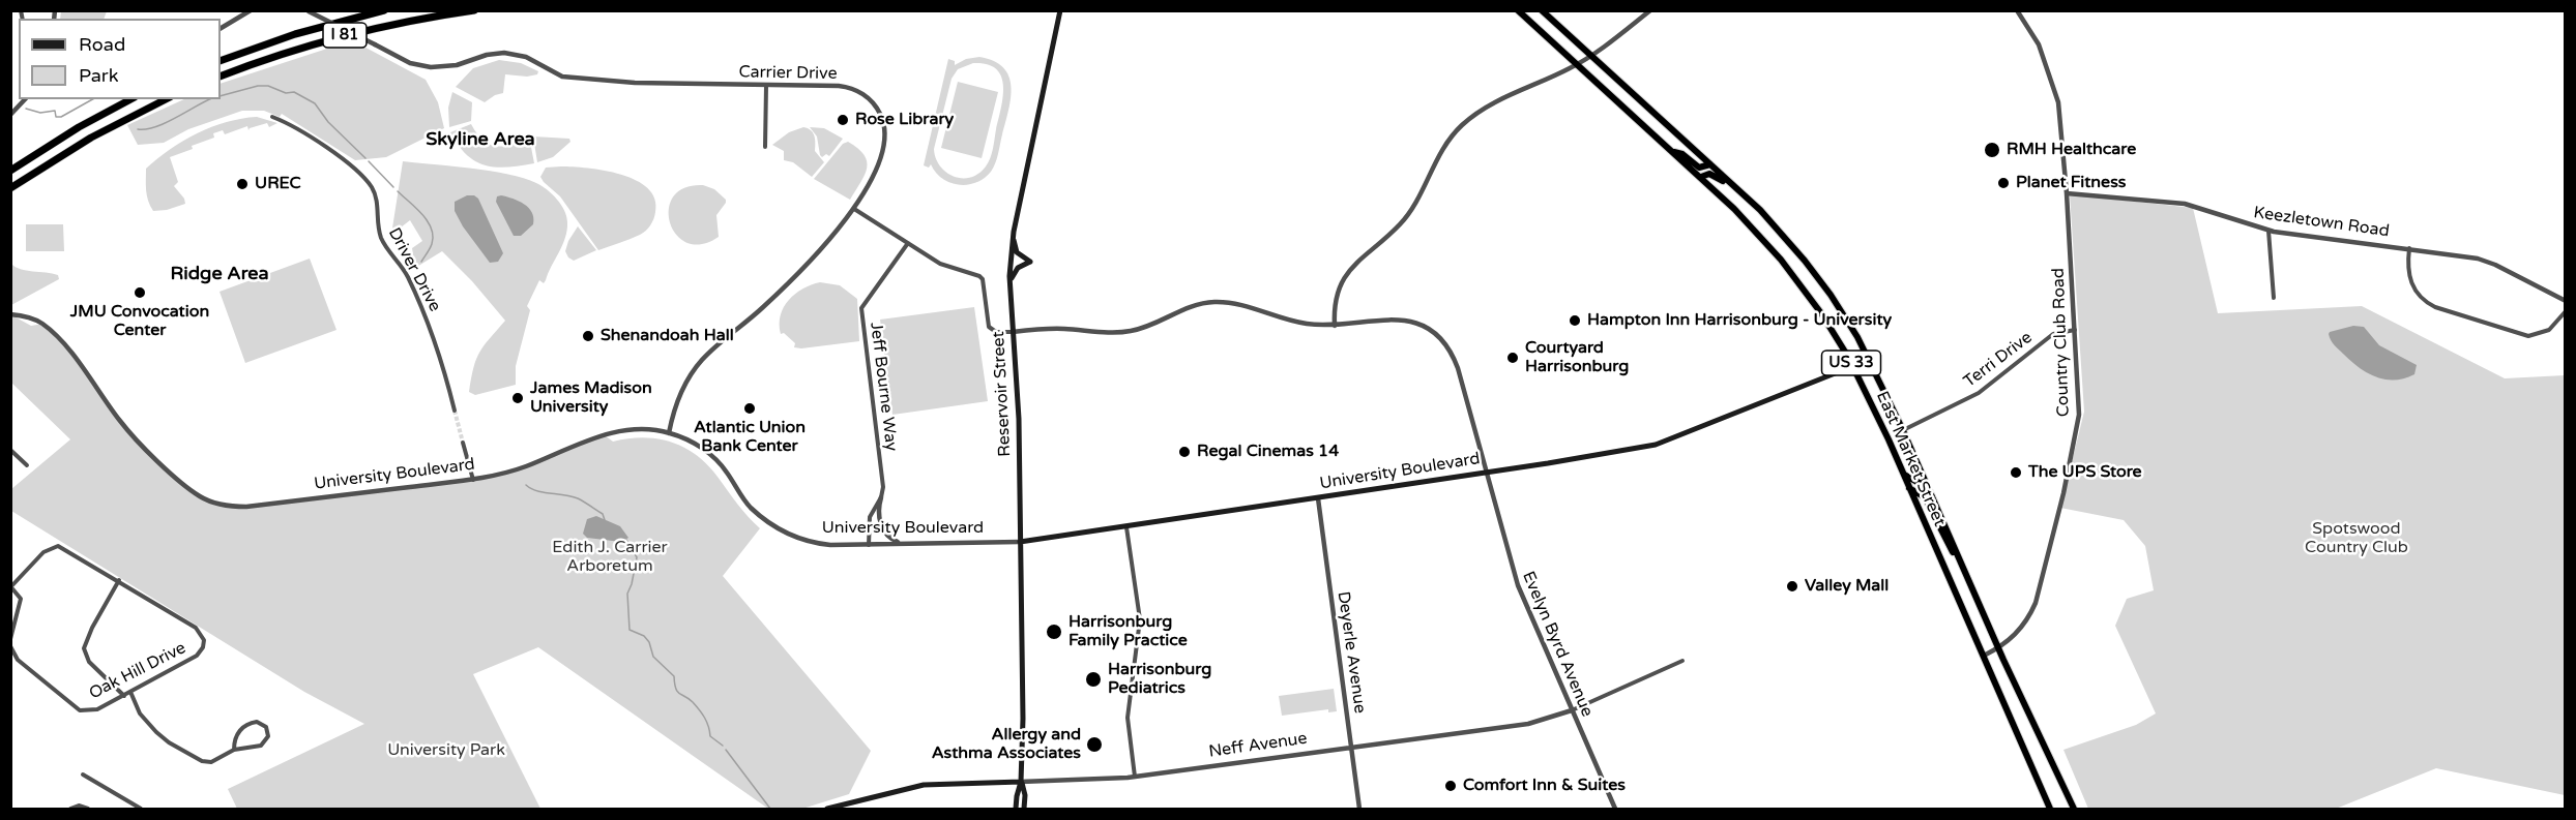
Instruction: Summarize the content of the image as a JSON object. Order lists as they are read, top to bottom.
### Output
{
  "streets": {
    "highway": ["I 81", "US 33", "East Market Street"],
    "main road": ["Reservoir Street", "University Boulevard", "Neff Avenue"],
    "street": [
      "Carrier Drive",
      "Keezletown Road",
      "Driver Drive",
      "Country Club Road",
      "Terri Drive",
      "Jeff Bourne Way",
      "Evelyn Byrd Avenue",
      "Deyerle Avenue",
      "Oak Hill Drive"
    ]
  },
  "crossings": [
    ["Carrier Drive", "University Boulevard"],
    ["Keezletown Road", "Country Club Road"],
    ["Country Club Road", "Terri Drive"],
    ["Country Club Road", "East Market Street"],
    ["Terri Drive", "East Market Street"],
    ["Jeff Bourne Way", "University Boulevard"],
    ["Reservoir Street", "University Boulevard"],
    ["Reservoir Street", "Evelyn Byrd Avenue"],
    ["Reservoir Street", "Neff Avenue"],
    ["East Market Street", "University Boulevard"],
    ["University Boulevard", "Evelyn Byrd Avenue"],
    ["University Boulevard", "Deyerle Avenue"],
    ["Evelyn Byrd Avenue", "Neff Avenue"],
    ["Deyerle Avenue", "Neff Avenue"]
  ],
  "districts": ["Skyline Area", "Ridge Area"],
  "parks": ["Spotswood Country Club", "Edith J. Carrier Arboretum", "University Park"],
  "places": [
    "Rose Library",
    "RMH Healthcare",
    "Planet Fitness",
    "UREC",
    "JMU Convocation Center",
    "Hampton Inn Harrisonburg - University",
    "Shenandoah Hall",
    "Courtyard Harrisonburg",
    "James Madison University",
    "Atlantic Union Bank Center",
    "Regal Cinemas 14",
    "The UPS Store",
    "Valley Mall",
    "Harrisonburg Family Practice",
    "Harrisonburg Pediatrics",
    "Allergy and Asthma Associates",
    "Comfort Inn & Suites"
  ],
  "legend": ["Road", "Park"]
}
